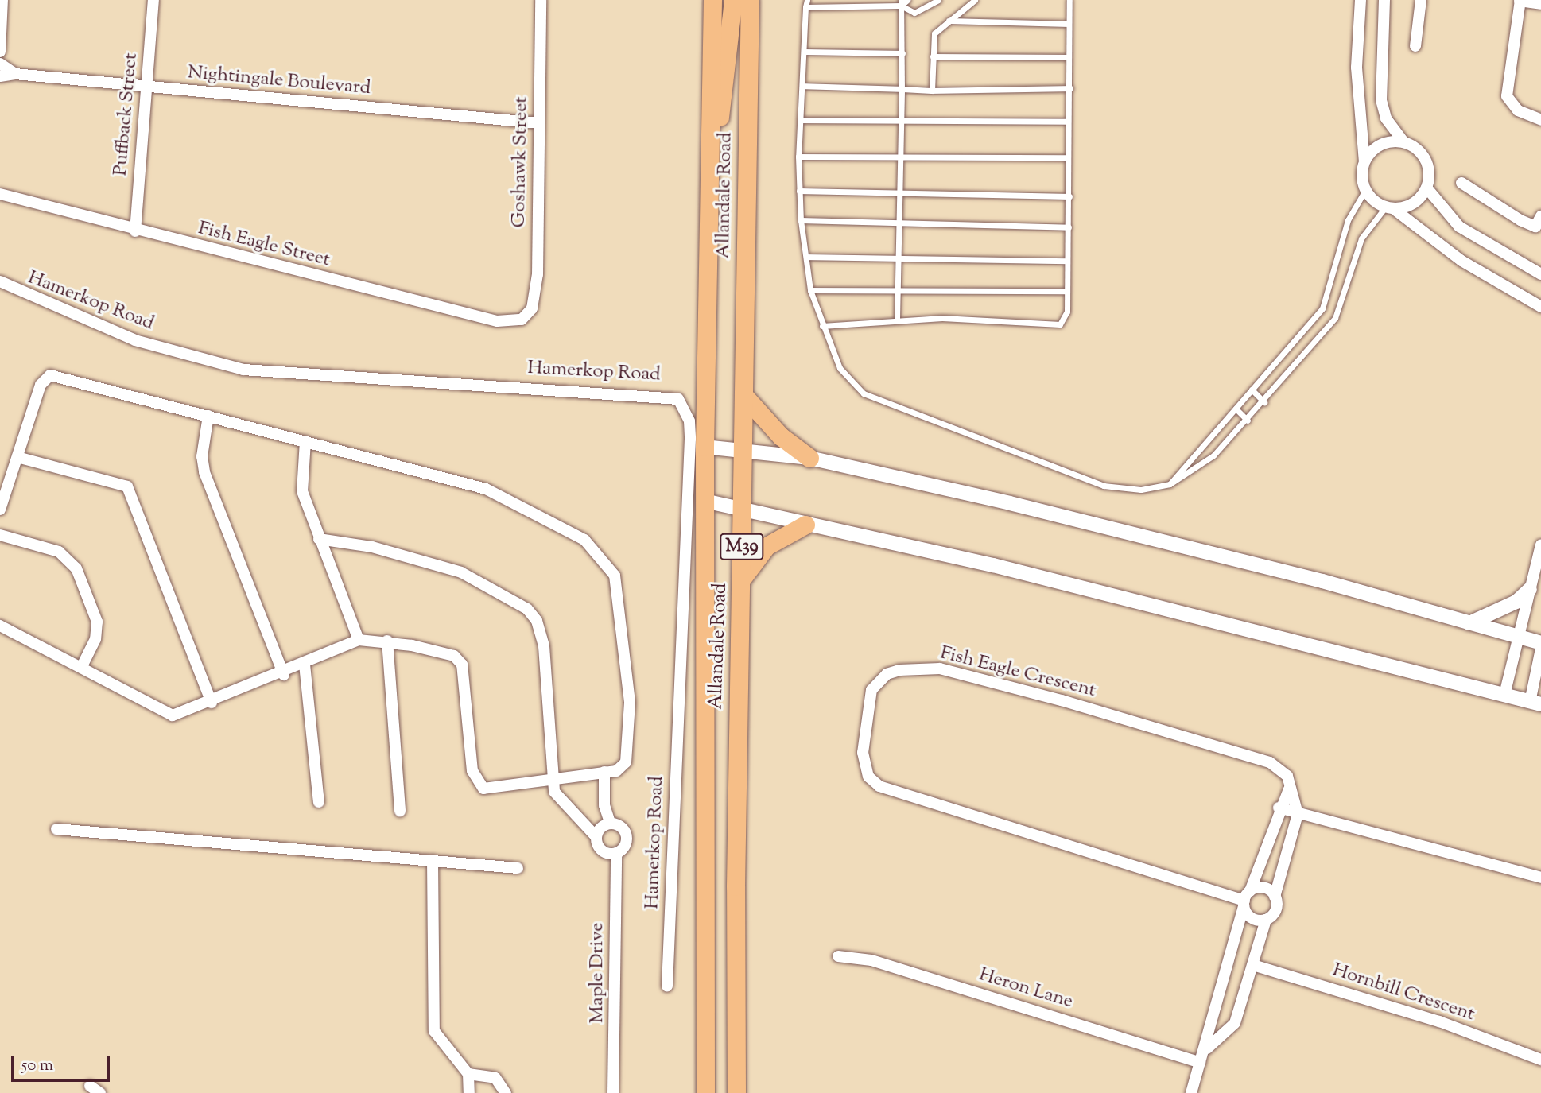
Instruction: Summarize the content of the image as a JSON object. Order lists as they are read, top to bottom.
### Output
{
  "streets": {
    "main road": ["Allandale Road", "M39"],
    "street": [
      "Nightingale Boulevard",
      "Puffback Street",
      "Goshawk Street",
      "Fish Eagle Street",
      "Hamerkop Road",
      "Fish Eagle Crescent",
      "Maple Drive",
      "Heron Lane",
      "Hornbill Crescent"
    ]
  },
  "crossings": [
    ["Nightingale Boulevard", "Puffback Street"],
    ["Nightingale Boulevard", "Goshawk Street"],
    ["Puffback Street", "Fish Eagle Street"],
    ["Goshawk Street", "Fish Eagle Street"]
  ],
  "scale_bar": "50 m"
}
